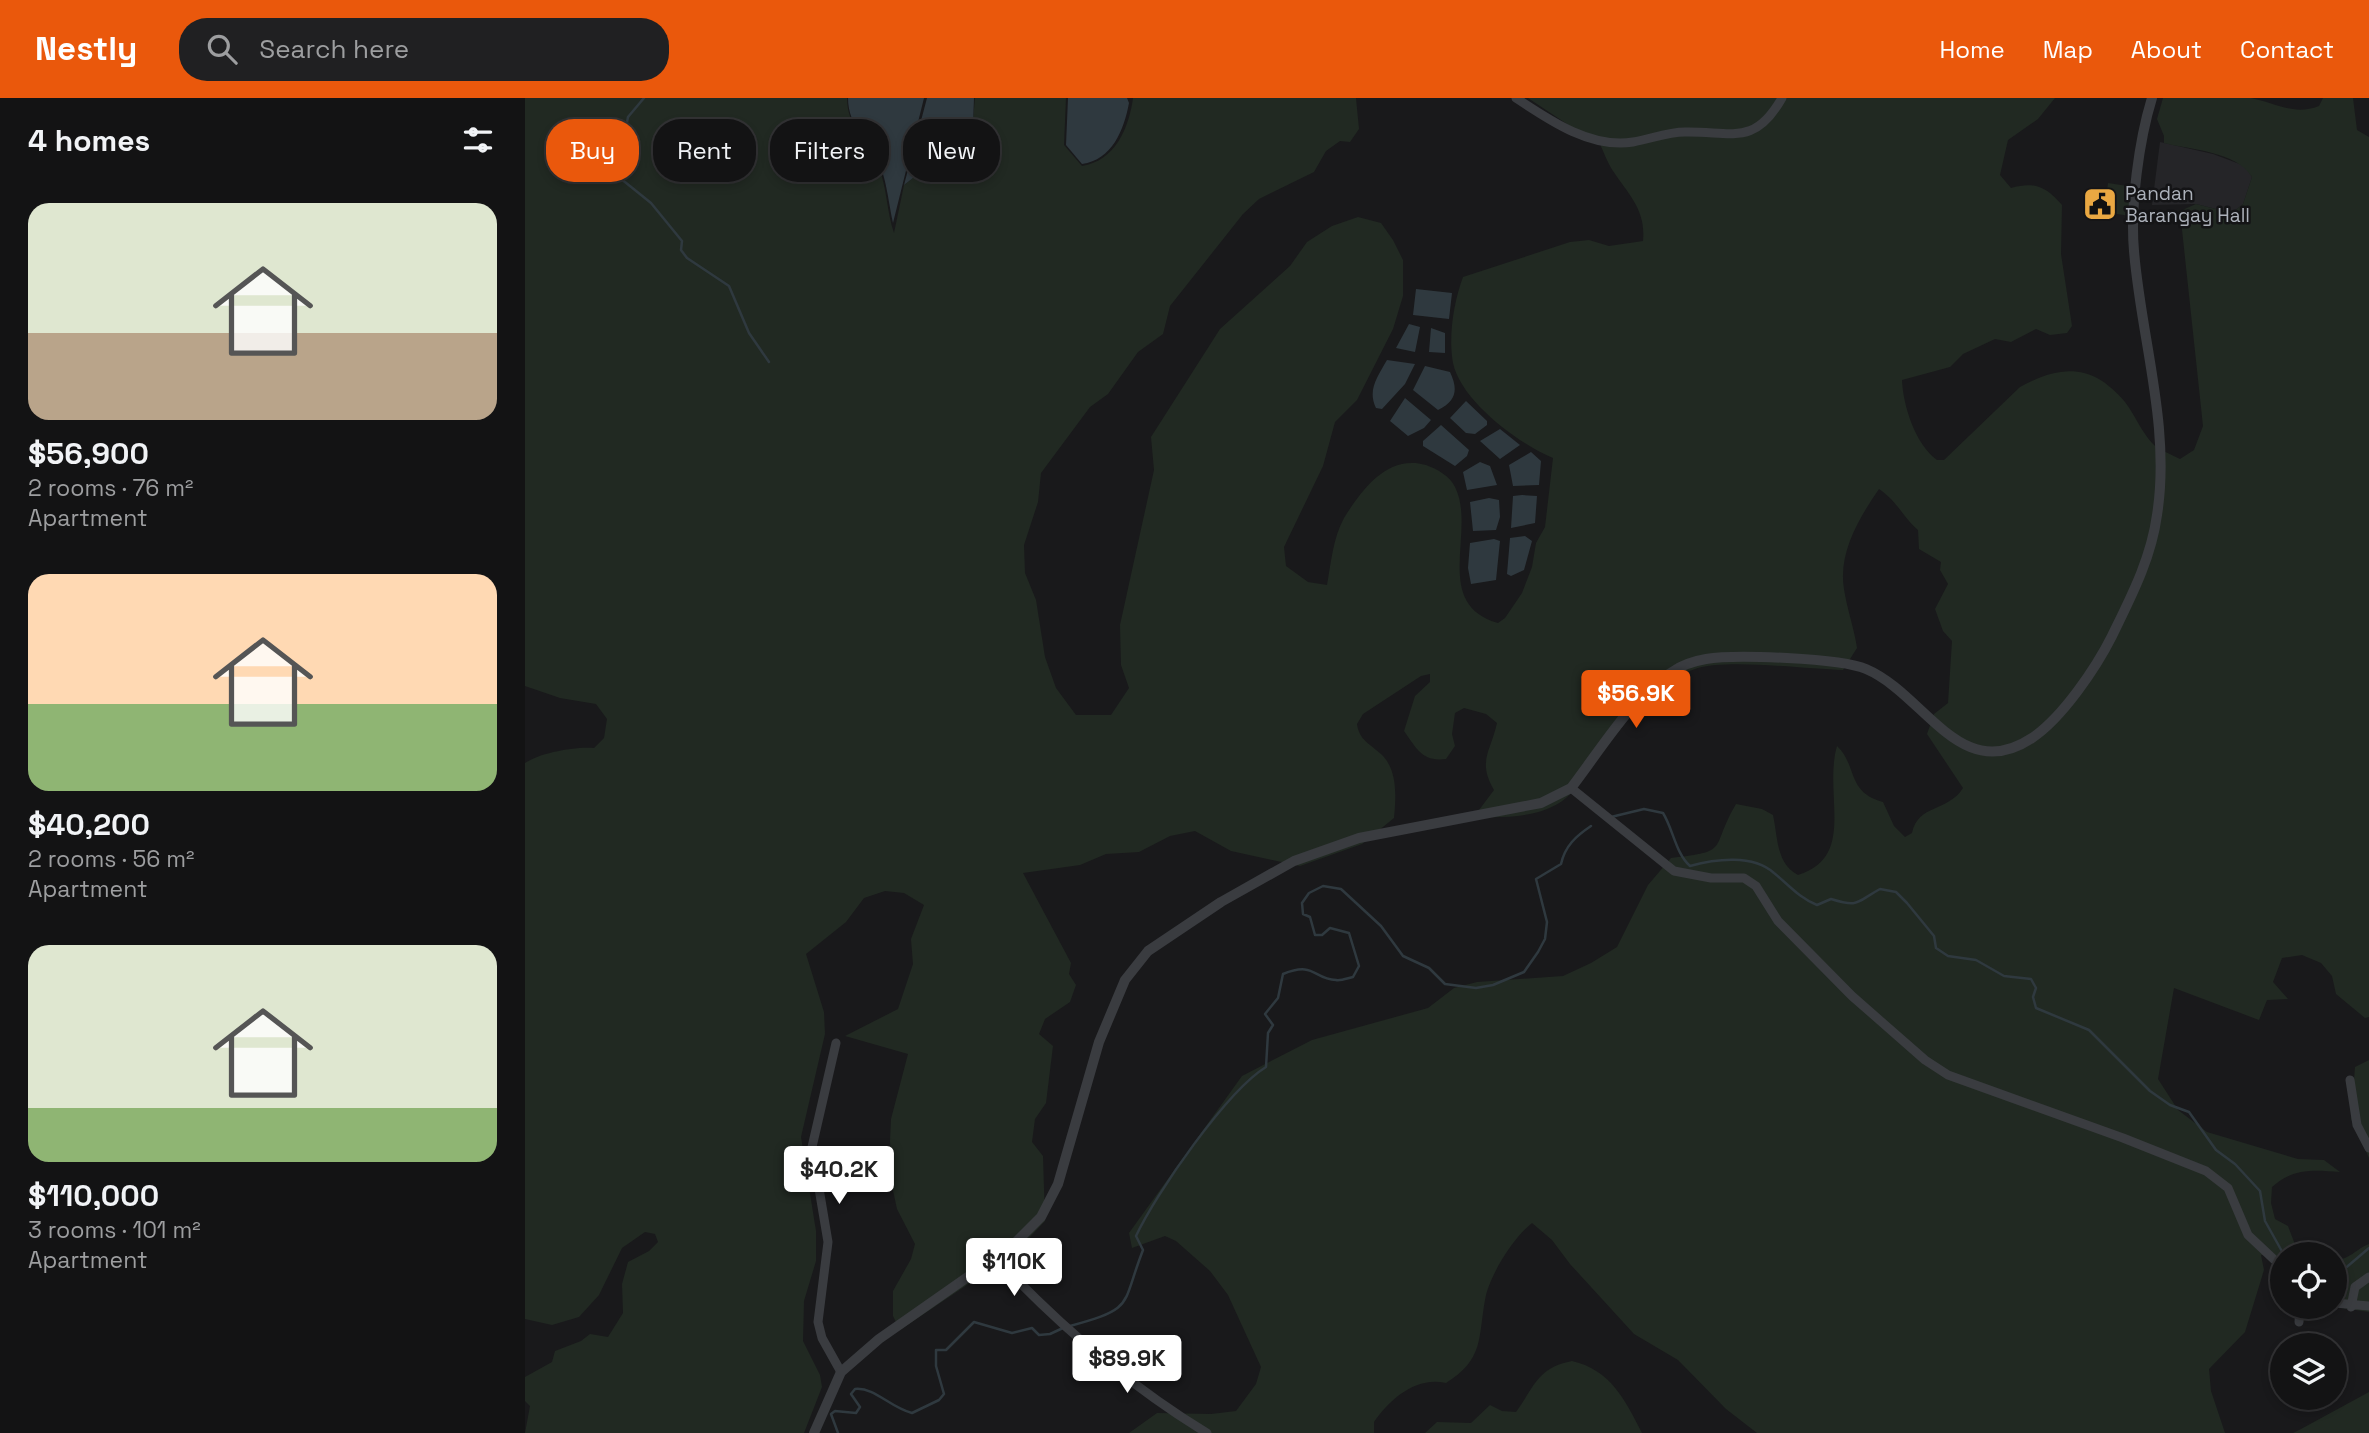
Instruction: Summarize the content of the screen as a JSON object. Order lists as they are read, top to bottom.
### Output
{
  "places": {
    "public building": ["Pandan Barangay Hall"]
  },
  "page": {
    "header": "Nestly",
    "search": "Search here",
    "nav": [
      "Home",
      "Map",
      "About",
      "Contact"
    ],
    "heading": "4 homes",
    "chip": [
      "Buy",
      "Rent",
      "Filters",
      "New"
    ],
    "list": [
      {
        "name": "$56,900",
        "note": "2 rooms · 76 m² · Apartment"
      },
      {
        "name": "$40,200",
        "note": "2 rooms · 56 m² · Apartment"
      },
      {
        "name": "$110,000",
        "note": "3 rooms · 101 m² · Apartment"
      }
    ],
    "price": [
      "$56.9K",
      "$40.2K",
      "$110K",
      "$89.9K"
    ]
  }
}
